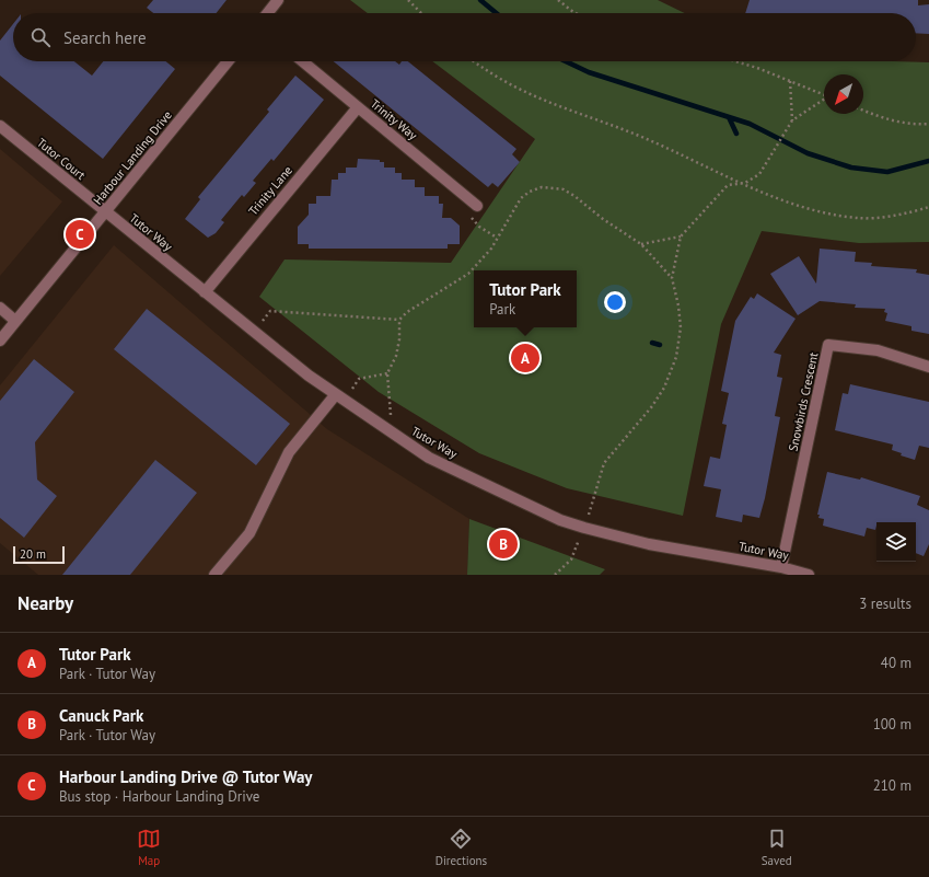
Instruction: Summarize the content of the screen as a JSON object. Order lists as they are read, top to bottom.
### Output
{
  "streets": {
    "street": [
      "Trinity Way",
      "Harbour Landing Drive",
      "Tutor Court",
      "Trinity Lane",
      "Tutor Way",
      "Snowbirds Crescent"
    ]
  },
  "crossings": [
    ["Trinity Way", "Trinity Lane"],
    ["Harbour Landing Drive", "Tutor Court"],
    ["Harbour Landing Drive", "Tutor Way"],
    ["Tutor Court", "Tutor Way"],
    ["Trinity Lane", "Tutor Way"],
    ["Tutor Way", "Snowbirds Crescent"]
  ],
  "scale_bar": "20 m",
  "north": "bottom left",
  "page": {
    "search": "Search here",
    "pins": ["C", "A", "B"],
    "popup": ["Tutor Park", "Park"],
    "scale": "20 m",
    "heading": ["Nearby", "3 results"],
    "list": [
      {
        "mark": "A",
        "name": "Tutor Park",
        "note": "Park · Tutor Way",
        "value": "40 m"
      },
      {
        "mark": "B",
        "name": "Canuck Park",
        "note": "Park · Tutor Way",
        "value": "100 m"
      },
      {
        "mark": "C",
        "name": "Harbour Landing Drive @ Tutor Way",
        "note": "Bus stop · Harbour Landing Drive",
        "value": "210 m"
      }
    ],
    "nav": ["Map", "Directions", "Saved"]
  }
}
